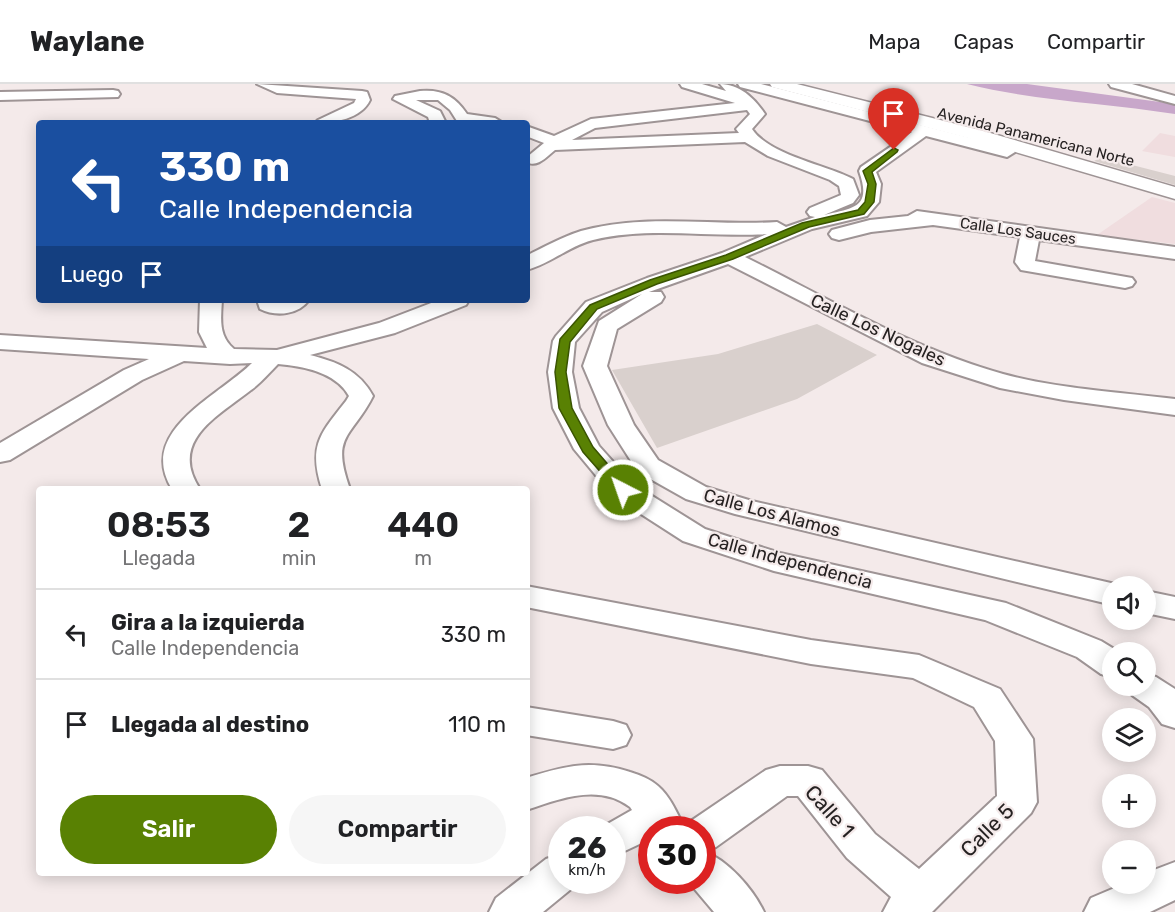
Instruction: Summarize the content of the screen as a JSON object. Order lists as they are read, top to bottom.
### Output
{
  "streets": {
    "highway": ["Avenida Panamericana Norte"],
    "street": [
      "Calle Los Sauces",
      "Calle Los Nogales",
      "Calle Los Alamos",
      "Calle Independencia",
      "Calle 1",
      "Calle 5"
    ]
  },
  "crossings": [
    ["Calle Los Sauces", "Calle Los Alamos"],
    ["Calle Los Sauces", "Calle Independencia"],
    ["Calle Los Nogales", "Calle Los Alamos"],
    ["Calle Los Nogales", "Calle Independencia"],
    ["Calle Los Alamos", "Calle Independencia"],
    ["Calle 1", "Calle 5"]
  ],
  "page": {
    "header": "Waylane",
    "nav": ["Mapa", "Capas", "Compartir"],
    "turn": ["330 m", "Calle Independencia"],
    "then": "Luego",
    "eta": [
      "08:53",
      "Llegada",
      "2",
      "min",
      "440",
      "m"
    ],
    "map_buttons": ["+", "−"],
    "list": [
      {
        "name": "Gira a la izquierda",
        "note": "Calle Independencia",
        "value": "330 m"
      },
      {
        "name": "Llegada al destino",
        "value": "110 m"
      }
    ],
    "buttons": ["Salir", "Compartir"],
    "speed": "26 km/h",
    "limit": "30"
  }
}
